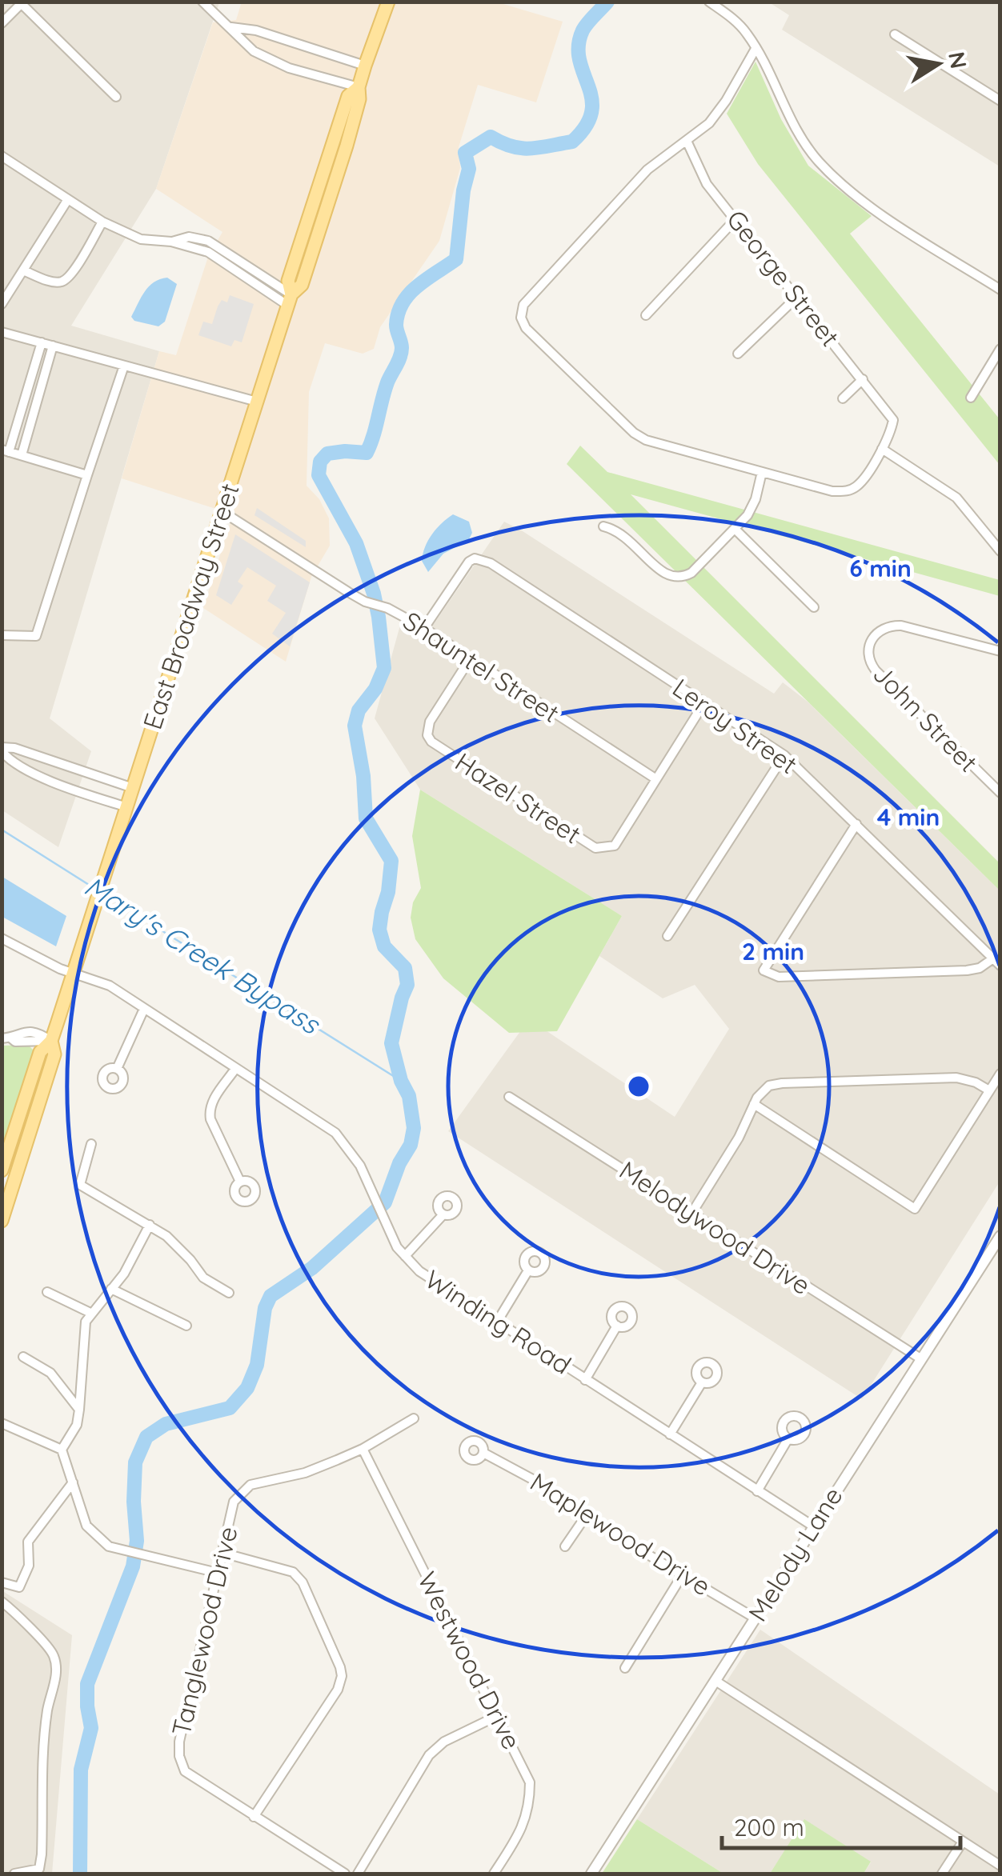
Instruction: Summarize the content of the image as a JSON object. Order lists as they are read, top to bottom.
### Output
{
  "streets": {
    "main road": ["East Broadway Street"],
    "street": [
      "George Street",
      "Shauntel Street",
      "John Street",
      "Leroy Street",
      "Hazel Street",
      "Melodywood Drive",
      "Winding Road",
      "Maplewood Drive",
      "Melody Lane",
      "Tanglewood Drive",
      "Westwood Drive"
    ]
  },
  "crossings": [
    ["East Broadway Street", "Shauntel Street"],
    ["East Broadway Street", "Winding Road"],
    ["Shauntel Street", "Leroy Street"],
    ["Shauntel Street", "Hazel Street"],
    ["Melodywood Drive", "Melody Lane"],
    ["Winding Road", "Melody Lane"],
    ["Maplewood Drive", "Melody Lane"],
    ["Tanglewood Drive", "Westwood Drive"]
  ],
  "water": ["Mary's Creek Bypass"],
  "scale_bar": "200 m",
  "north": "right",
  "rings": ["6 min", "4 min", "2 min"]
}
